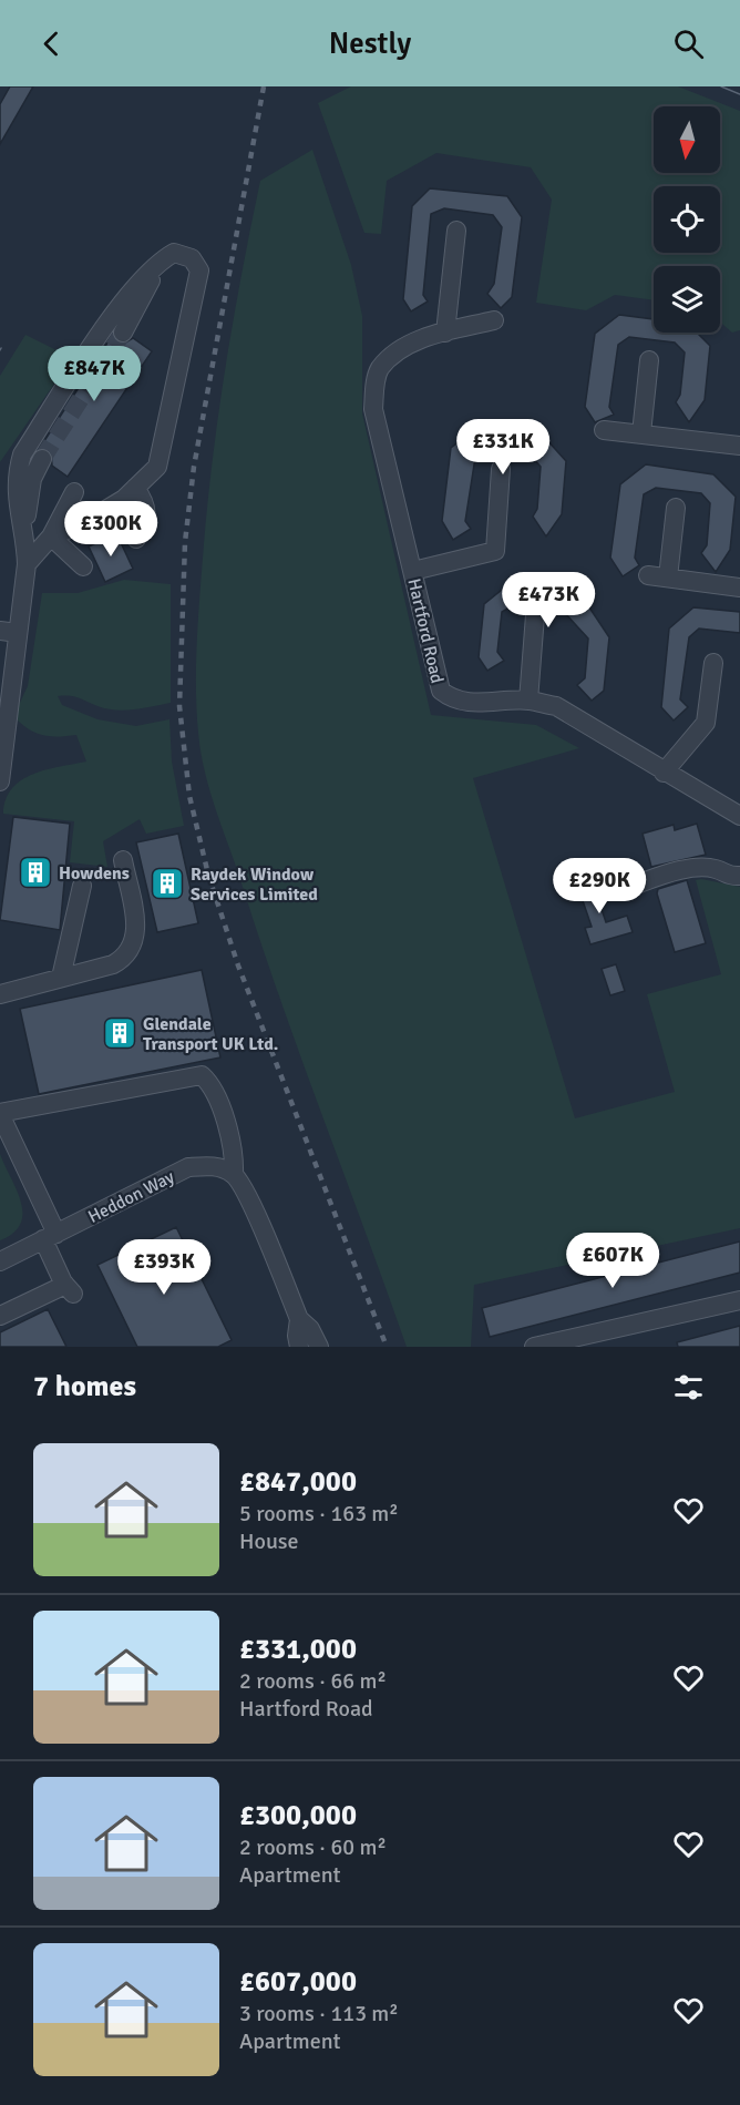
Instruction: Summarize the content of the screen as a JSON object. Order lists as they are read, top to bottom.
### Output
{
  "streets": {
    "street": ["Hartford Road", "Heddon Way"]
  },
  "places": {
    "building": ["Howdens", "Raydek Window Services Limited", "Glendale Transport UK Ltd."]
  },
  "north": "bottom",
  "page": {
    "header": "Nestly",
    "price": [
      "£847K",
      "£331K",
      "£300K",
      "£473K",
      "£290K",
      "£607K",
      "£393K"
    ],
    "heading": "7 homes",
    "list": [
      {
        "name": "£847,000",
        "note": "5 rooms · 163 m² · House"
      },
      {
        "name": "£331,000",
        "note": "2 rooms · 66 m² · Hartford Road"
      },
      {
        "name": "£300,000",
        "note": "2 rooms · 60 m² · Apartment"
      },
      {
        "name": "£607,000",
        "note": "3 rooms · 113 m² · Apartment"
      }
    ]
  }
}
